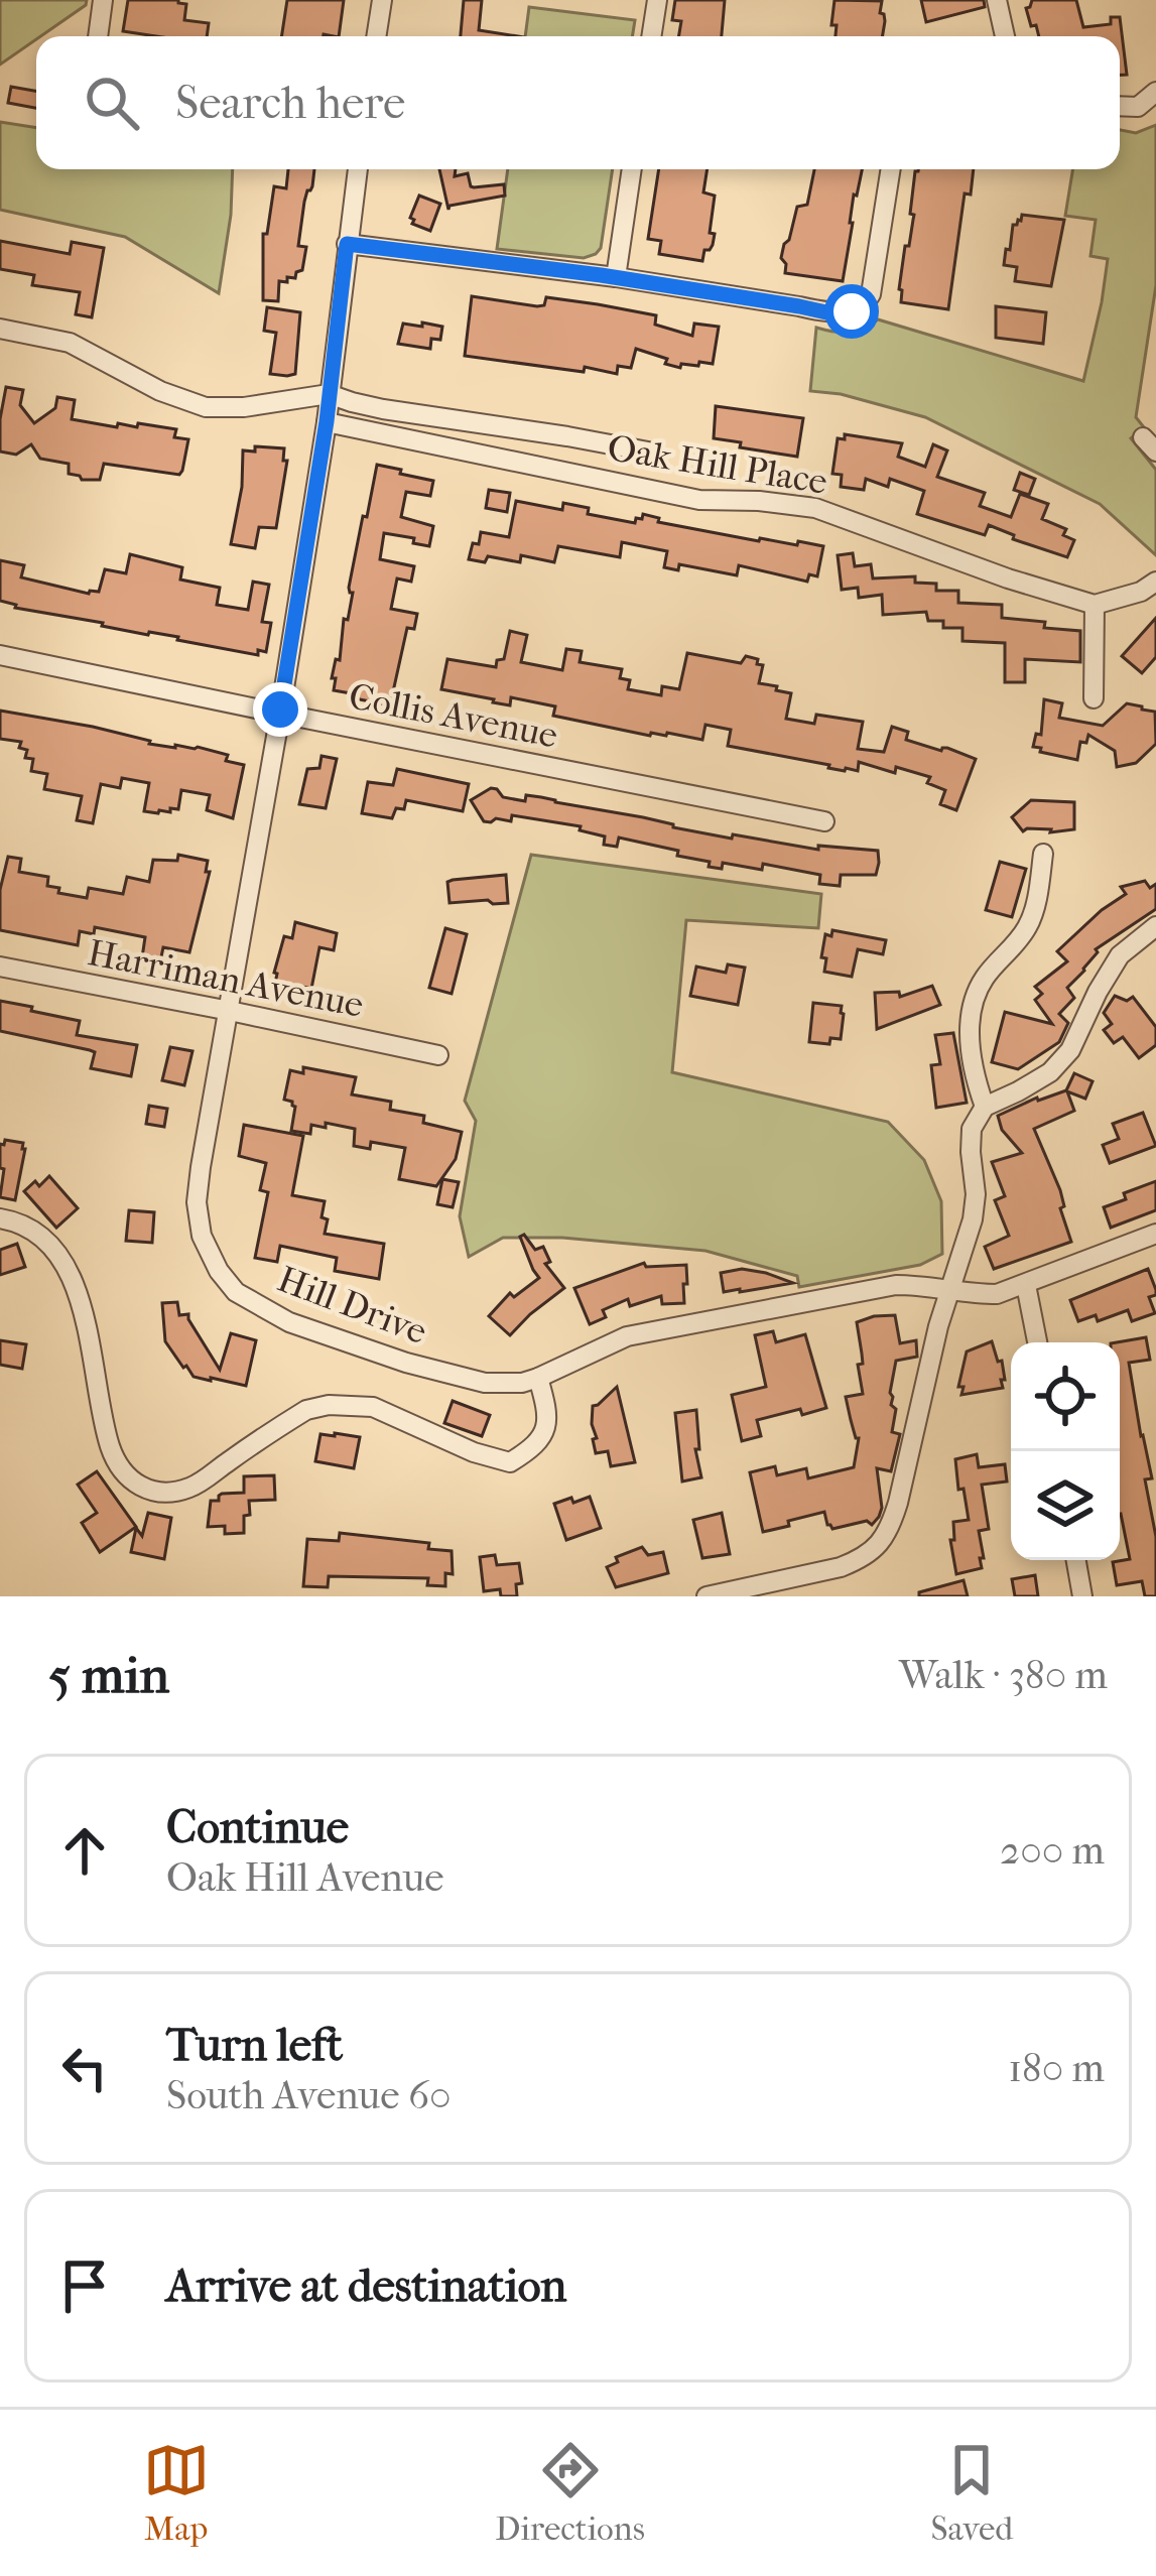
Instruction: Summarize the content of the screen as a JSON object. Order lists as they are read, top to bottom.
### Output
{
  "streets": {
    "street": [
      "Oak Hill Place",
      "Collis Avenue",
      "Harriman Avenue",
      "Hill Drive"
    ]
  },
  "crossings": [
    ["Oak Hill Place", "Hill Drive"],
    ["Collis Avenue", "Hill Drive"],
    ["Harriman Avenue", "Hill Drive"]
  ],
  "page": {
    "search": "Search here",
    "heading": ["5 min", "Walk · 380 m"],
    "list": [
      ["Continue", "Oak Hill Avenue", "200 m"],
      ["Turn left", "South Avenue 60", "180 m"],
      "Arrive at destination"
    ],
    "nav": ["Map", "Directions", "Saved"]
  }
}
